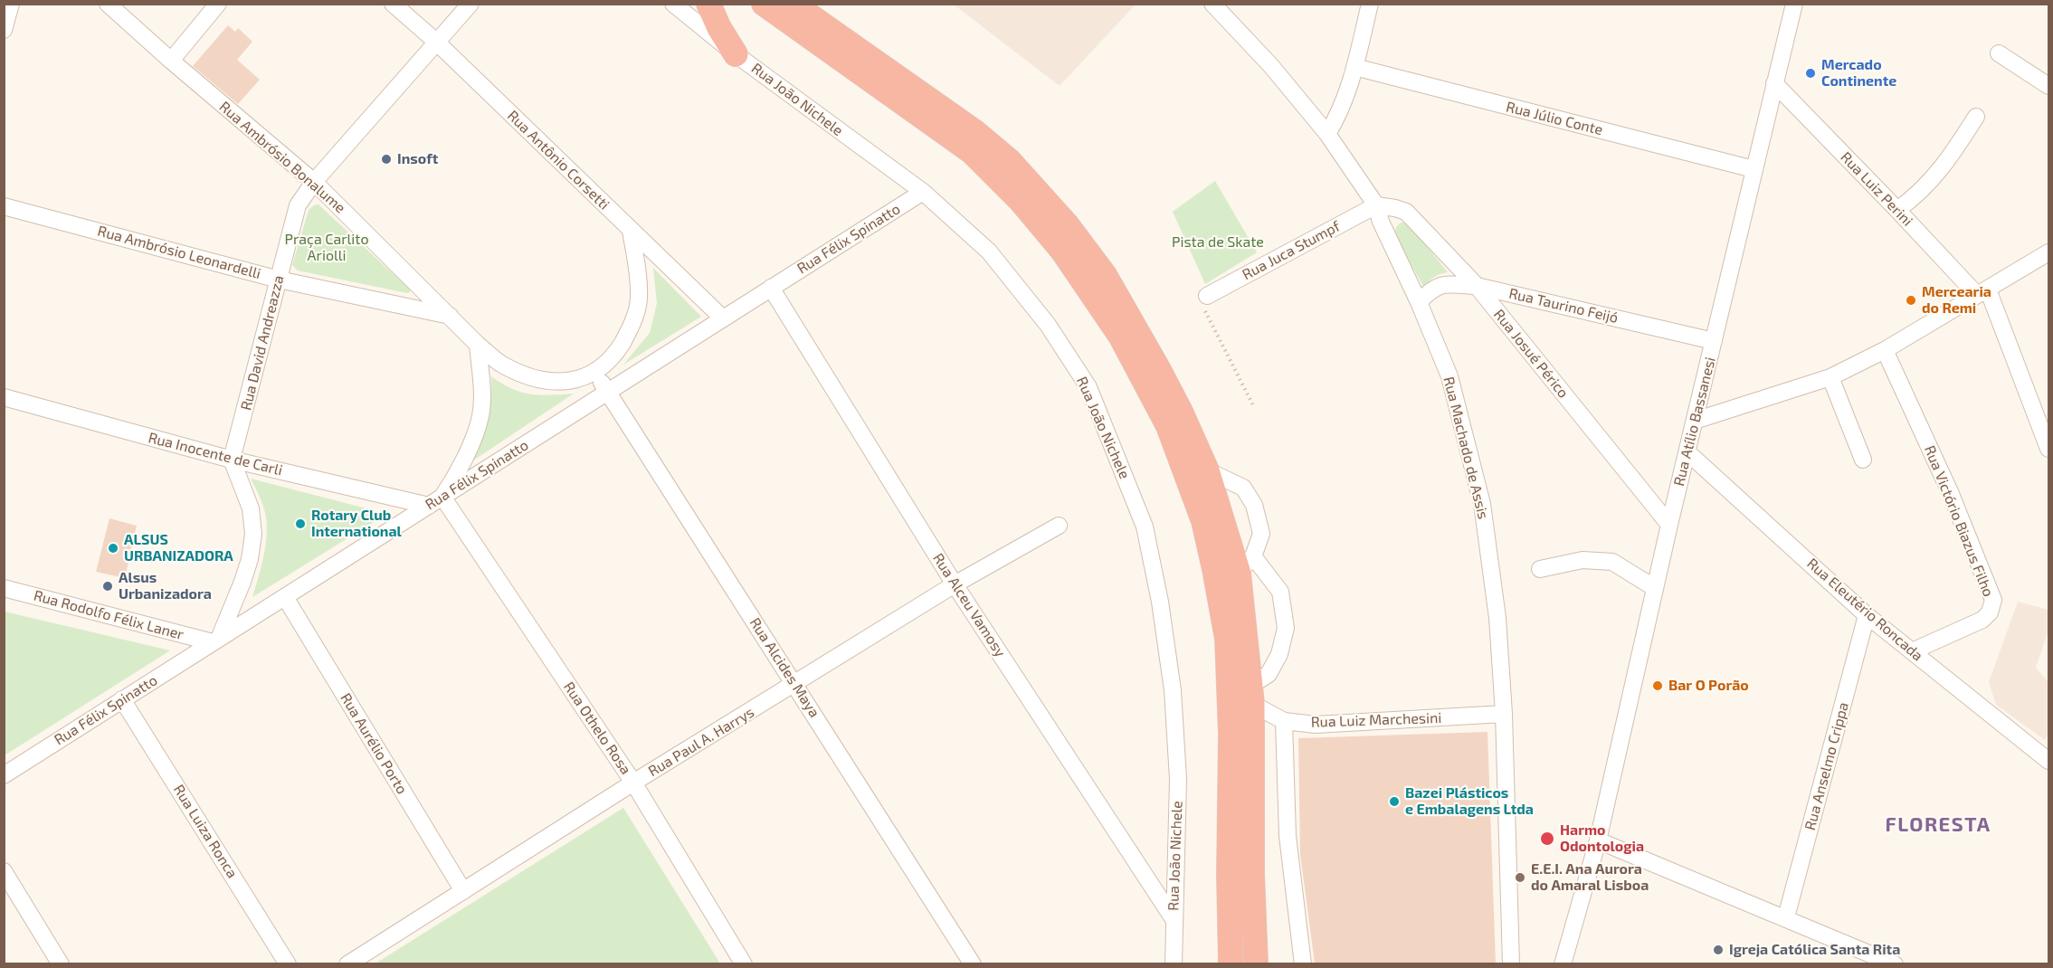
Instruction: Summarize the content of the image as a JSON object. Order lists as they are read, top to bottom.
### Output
{
  "streets": {
    "street": [
      "Rua João Nichele",
      "Rua Júlio Conte",
      "Rua Ambrósio Bonalume",
      "Rua Antônio Corsetti",
      "Rua Luiz Perini",
      "Rua Félix Spinatto",
      "Rua Juca Stumpf",
      "Rua Ambrósio Leonardelli",
      "Rua Taurino Feijó",
      "Rua David Andreazza",
      "Rua Josué Périco",
      "Rua Atílio Bassanesi",
      "Rua Machado de Assis",
      "Rua Inocente de Carli",
      "Rua Victório Biazus Filho",
      "Rua Alceu Vamosy",
      "Rua Eleutério Roncada",
      "Rua Rodolfo Félix Laner",
      "Rua Alcides Maya",
      "Rua Luiz Marchesini",
      "Rua Othelo Rosa",
      "Rua Paul A. Harrys",
      "Rua Aurélio Porto",
      "Rua Anselmo Crippa",
      "Rua Luiza Ronca"
    ]
  },
  "crossings": [
    ["Rua João Nichele", "Rua Félix Spinatto"],
    ["Rua João Nichele", "Rua Alceu Vamosy"],
    ["Rua Júlio Conte", "Rua Atílio Bassanesi"],
    ["Rua Ambrósio Bonalume", "Rua Antônio Corsetti"],
    ["Rua Ambrósio Bonalume", "Rua Ambrósio Leonardelli"],
    ["Rua Ambrósio Bonalume", "Rua David Andreazza"],
    ["Rua Ambrósio Bonalume", "Rua Alcides Maya"],
    ["Rua Antônio Corsetti", "Rua Félix Spinatto"],
    ["Rua Antônio Corsetti", "Rua David Andreazza"],
    ["Rua Luiz Perini", "Rua Atílio Bassanesi"],
    ["Rua Félix Spinatto", "Rua Inocente de Carli"],
    ["Rua Félix Spinatto", "Rua Alceu Vamosy"],
    ["Rua Félix Spinatto", "Rua Rodolfo Félix Laner"],
    ["Rua Félix Spinatto", "Rua Alcides Maya"],
    ["Rua Félix Spinatto", "Rua Othelo Rosa"],
    ["Rua Félix Spinatto", "Rua Aurélio Porto"],
    ["Rua Félix Spinatto", "Rua Luiza Ronca"],
    ["Rua Juca Stumpf", "Rua Josué Périco"],
    ["Rua Juca Stumpf", "Rua Machado de Assis"],
    ["Rua Ambrósio Leonardelli", "Rua David Andreazza"],
    ["Rua Taurino Feijó", "Rua Josué Périco"],
    ["Rua Taurino Feijó", "Rua Atílio Bassanesi"],
    ["Rua Taurino Feijó", "Rua Machado de Assis"],
    ["Rua David Andreazza", "Rua Inocente de Carli"],
    ["Rua Josué Périco", "Rua Atílio Bassanesi"],
    ["Rua Josué Périco", "Rua Machado de Assis"],
    ["Rua Atílio Bassanesi", "Rua Eleutério Roncada"],
    ["Rua Machado de Assis", "Rua Luiz Marchesini"],
    ["Rua Inocente de Carli", "Rua Othelo Rosa"],
    ["Rua Victório Biazus Filho", "Rua Eleutério Roncada"],
    ["Rua Alceu Vamosy", "Rua Paul A. Harrys"],
    ["Rua Eleutério Roncada", "Rua Anselmo Crippa"],
    ["Rua Alcides Maya", "Rua Paul A. Harrys"],
    ["Rua Othelo Rosa", "Rua Paul A. Harrys"],
    ["Rua Paul A. Harrys", "Rua Aurélio Porto"]
  ],
  "districts": ["FLORESTA"],
  "parks": ["Praça Carlito Ariolli", "Pista de Skate"],
  "places": [
    "Mercado Continente",
    "Insoft",
    "Mercearia do Remi",
    "Rotary Club International",
    "ALSUS URBANIZADORA",
    "Alsus Urbanizadora",
    "Bar O Porão",
    "Bazei Plásticos e Embalagens Ltda",
    "Harmo Odontologia",
    "E.E.I. Ana Aurora do Amaral Lisboa",
    "Igreja Católica Santa Rita"
  ]
}
